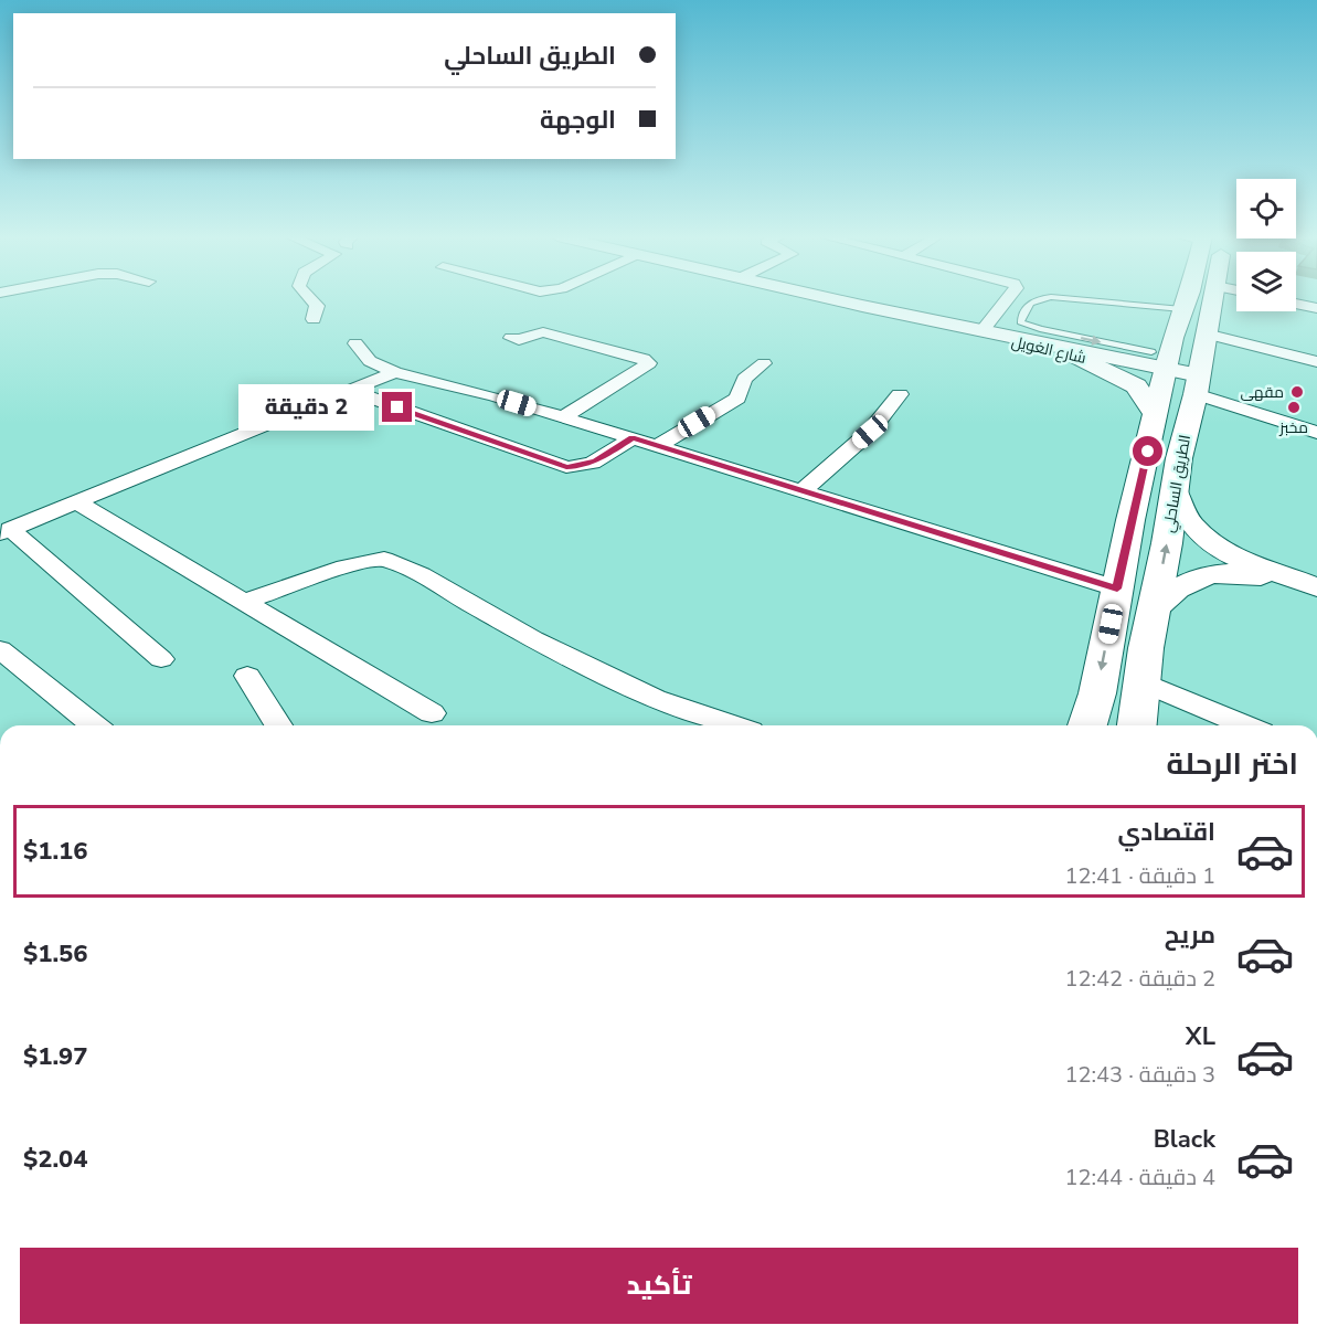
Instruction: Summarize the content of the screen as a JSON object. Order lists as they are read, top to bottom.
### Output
{
  "streets": {
    "highway": ["الطريق الساحلي"],
    "street": ["شارع الغويل"]
  },
  "places": ["مقهى", "مخبز"],
  "page": {
    "banner": ["الطريق الساحلي", "الوجهة"],
    "bubble": "2 دقيقة",
    "heading": "اختر الرحلة",
    "list": [
      {
        "name": "اقتصادي",
        "note": "1 دقيقة · 12:41",
        "value": "$1.16"
      },
      {
        "name": "مريح",
        "note": "2 دقيقة · 12:42",
        "value": "$1.56"
      },
      {
        "name": "XL",
        "note": "3 دقيقة · 12:43",
        "value": "$1.97"
      },
      {
        "name": "Black",
        "note": "4 دقيقة · 12:44",
        "value": "$2.04"
      }
    ],
    "buttons": "تأكيد"
  }
}
